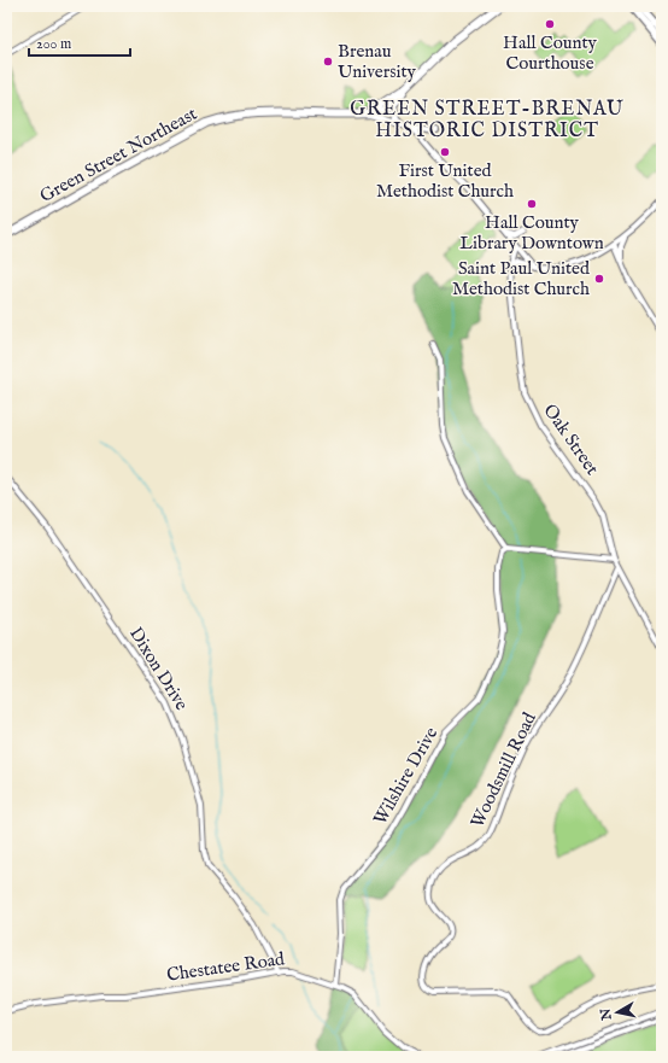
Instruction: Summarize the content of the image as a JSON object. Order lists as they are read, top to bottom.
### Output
{
  "streets": {
    "highway": ["Green Street Northeast"],
    "street": [
      "Oak Street",
      "Dixon Drive",
      "Woodsmill Road",
      "Wilshire Drive",
      "Chestatee Road"
    ]
  },
  "crossings": [
    ["Oak Street", "Woodsmill Road"],
    ["Dixon Drive", "Chestatee Road"],
    ["Wilshire Drive", "Chestatee Road"]
  ],
  "districts": ["GREEN STREET-BRENAU HISTORIC DISTRICT"],
  "places": [
    "Hall County Courthouse",
    "Brenau University",
    "First United Methodist Church",
    "Hall County Library Downtown",
    "Saint Paul United Methodist Church"
  ],
  "scale_bar": "200 m",
  "north": "left"
}
